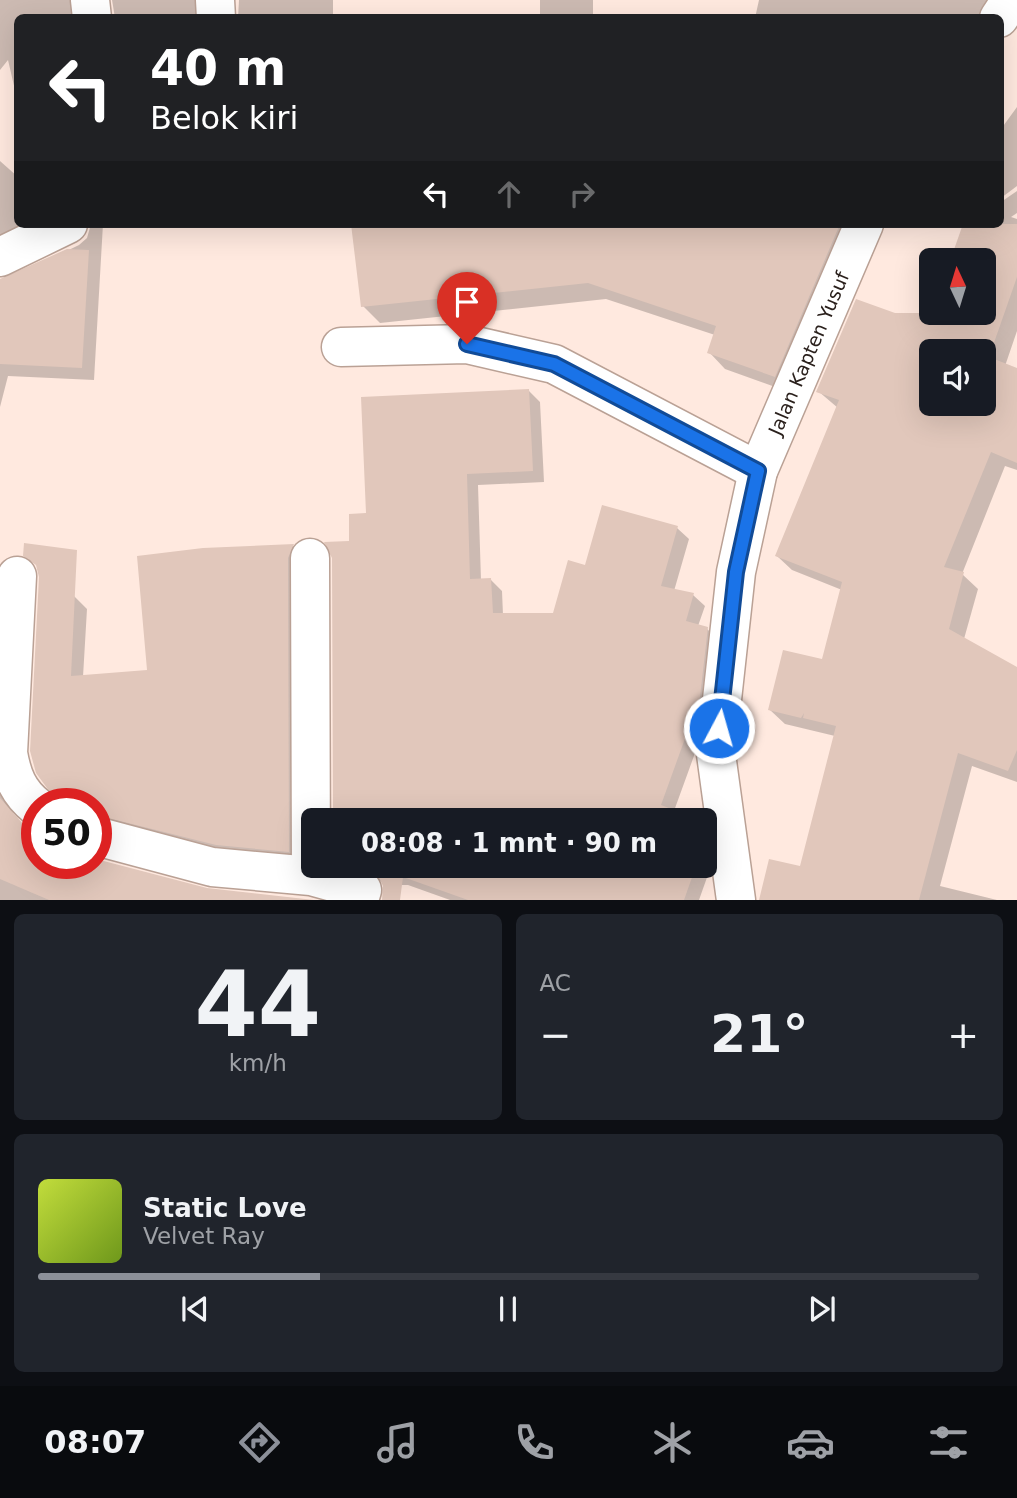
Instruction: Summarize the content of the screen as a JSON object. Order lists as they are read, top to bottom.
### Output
{
  "streets": {
    "street": ["Jalan Kapten Yusuf"]
  },
  "north": "top",
  "page": {
    "turn": ["40 m", "Belok kiri"],
    "limit": "50",
    "trip": "08:08 · 1 mnt · 90 m",
    "tile": [
      ["44", "km/h"],
      "AC"
    ],
    "heat": ["−", "21°", "+"],
    "song": ["Static Love", "Velvet Ray"],
    "tabs": "08:07"
  }
}
